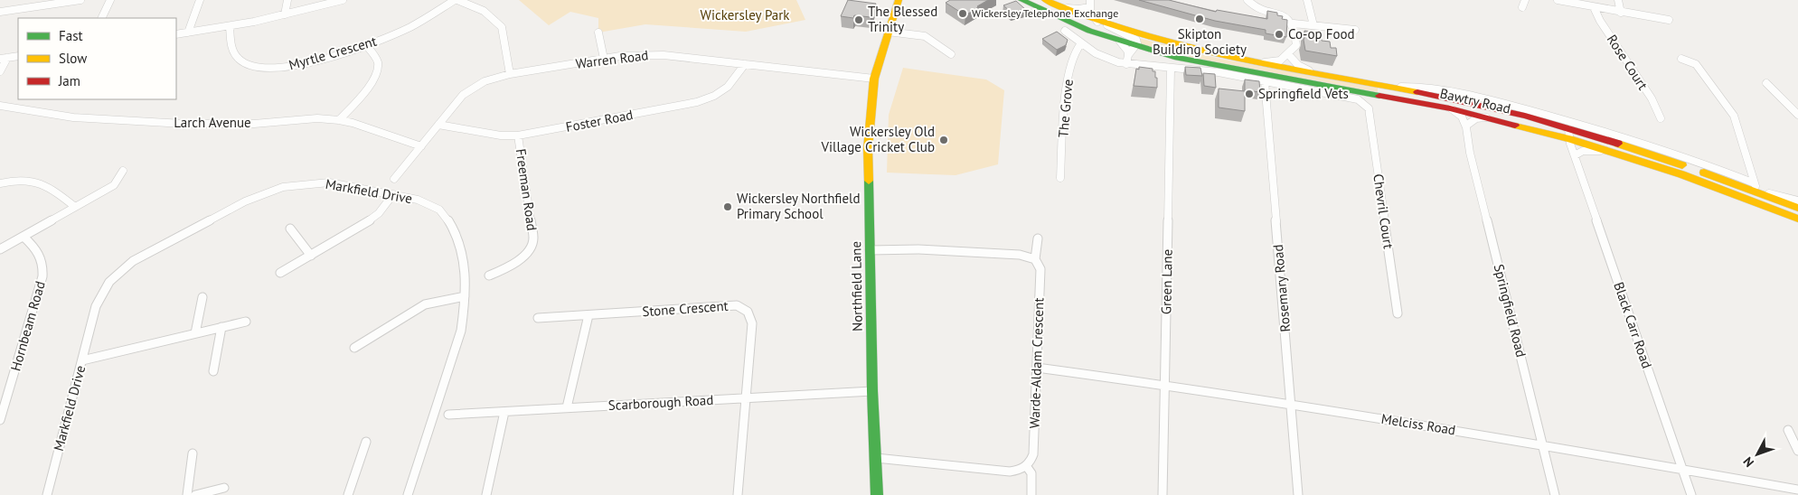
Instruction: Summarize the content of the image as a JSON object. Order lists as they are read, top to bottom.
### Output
{
  "streets": {
    "main road": ["Bawtry Road", "Northfield Lane"],
    "street": [
      "Myrtle Crescent",
      "Warren Road",
      "Rose Court",
      "The Grove",
      "Foster Road",
      "Larch Avenue",
      "Freeman Road",
      "Markfield Drive",
      "Chevril Court",
      "Green Lane",
      "Rosemary Road",
      "Stone Crescent",
      "Springfield Road",
      "Black Carr Road",
      "Hornbeam Road",
      "Warde-Aldam Crescent",
      "Scarborough Road",
      "Melciss Road"
    ]
  },
  "crossings": [
    ["Warren Road", "Foster Road"],
    ["Warren Road", "Larch Avenue"],
    ["Warren Road", "Northfield Lane"],
    ["Bawtry Road", "Black Carr Road"],
    ["Foster Road", "Freeman Road"],
    ["Chevril Court", "Rosemary Road"],
    ["Green Lane", "Melciss Road"],
    ["Northfield Lane", "Scarborough Road"],
    ["Rosemary Road", "Melciss Road"],
    ["Stone Crescent", "Scarborough Road"],
    ["Springfield Road", "Melciss Road"],
    ["Black Carr Road", "Melciss Road"],
    ["Warde-Aldam Crescent", "Melciss Road"]
  ],
  "parks": ["Wickersley Park"],
  "places": [
    "Wickersley Telephone Exchange",
    "Skipton Building Society",
    "The Blessed Trinity",
    "Co-op Food",
    "Springfield Vets",
    "Wickersley Old Village Cricket Club",
    "Wickersley Northfield Primary School"
  ],
  "legend": ["Fast", "Slow", "Jam"],
  "north": "bottom left"
}
